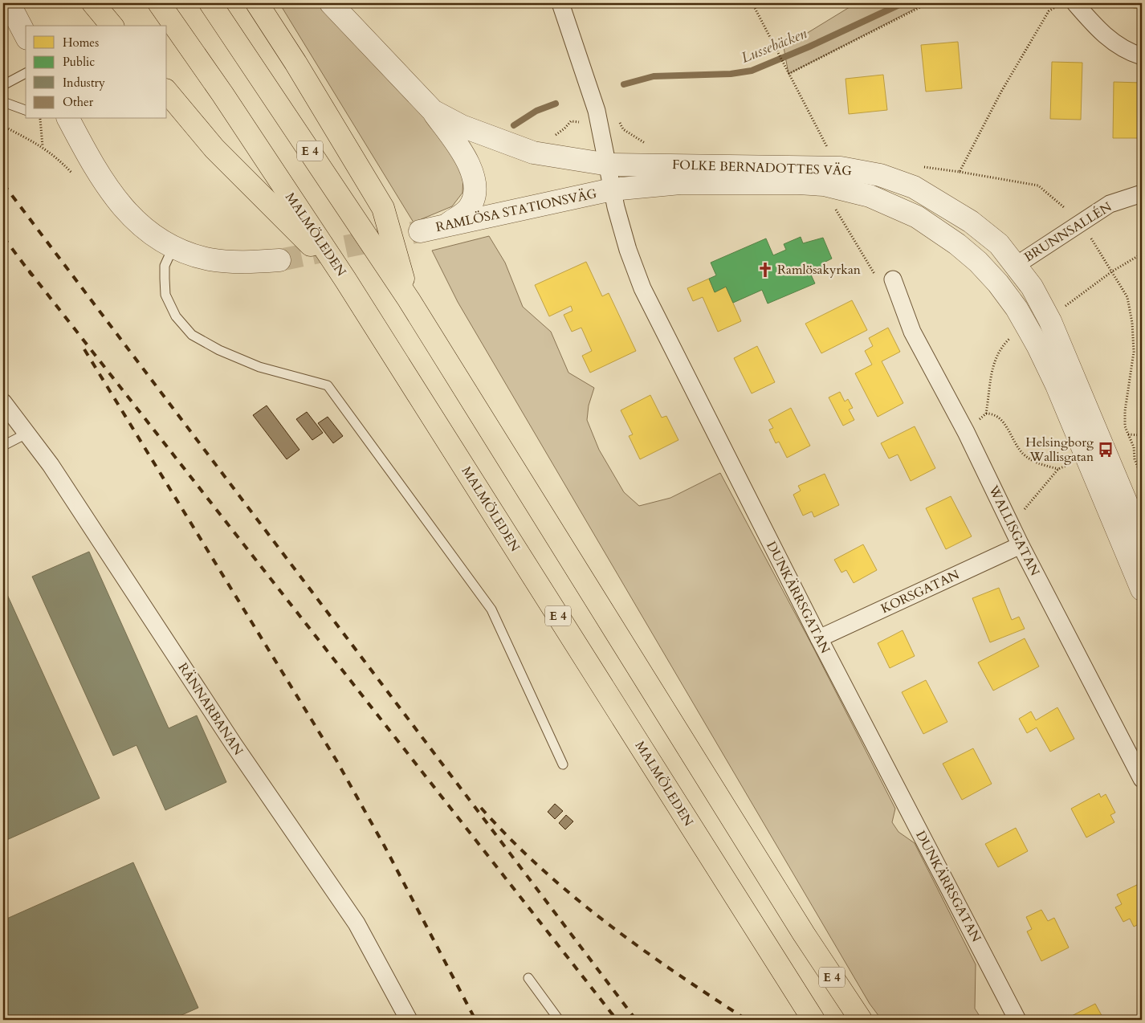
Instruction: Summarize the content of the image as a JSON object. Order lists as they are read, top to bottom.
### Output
{
  "streets": {
    "highway": ["E 4", "MALMÖLEDEN"],
    "street": [
      "FOLKE BERNADOTTES VÄG",
      "RAMLÖSA STATIONSVÄG",
      "BRUNNSALLÉN",
      "WALLISGATAN",
      "KORSGATAN",
      "DUNKÄRRSGATAN",
      "RÄNNARBANAN"
    ]
  },
  "crossings": [
    ["FOLKE BERNADOTTES VÄG", "RAMLÖSA STATIONSVÄG"],
    ["FOLKE BERNADOTTES VÄG", "BRUNNSALLÉN"],
    ["FOLKE BERNADOTTES VÄG", "DUNKÄRRSGATAN"],
    ["RAMLÖSA STATIONSVÄG", "DUNKÄRRSGATAN"],
    ["WALLISGATAN", "KORSGATAN"],
    ["KORSGATAN", "DUNKÄRRSGATAN"]
  ],
  "water": ["Lussebäcken"],
  "places": {
    "church": ["Ramlösakyrkan"],
    "bus stop": ["Helsingborg Wallisgatan"]
  },
  "legend": [
    "Homes",
    "Public",
    "Industry",
    "Other"
  ]
}
